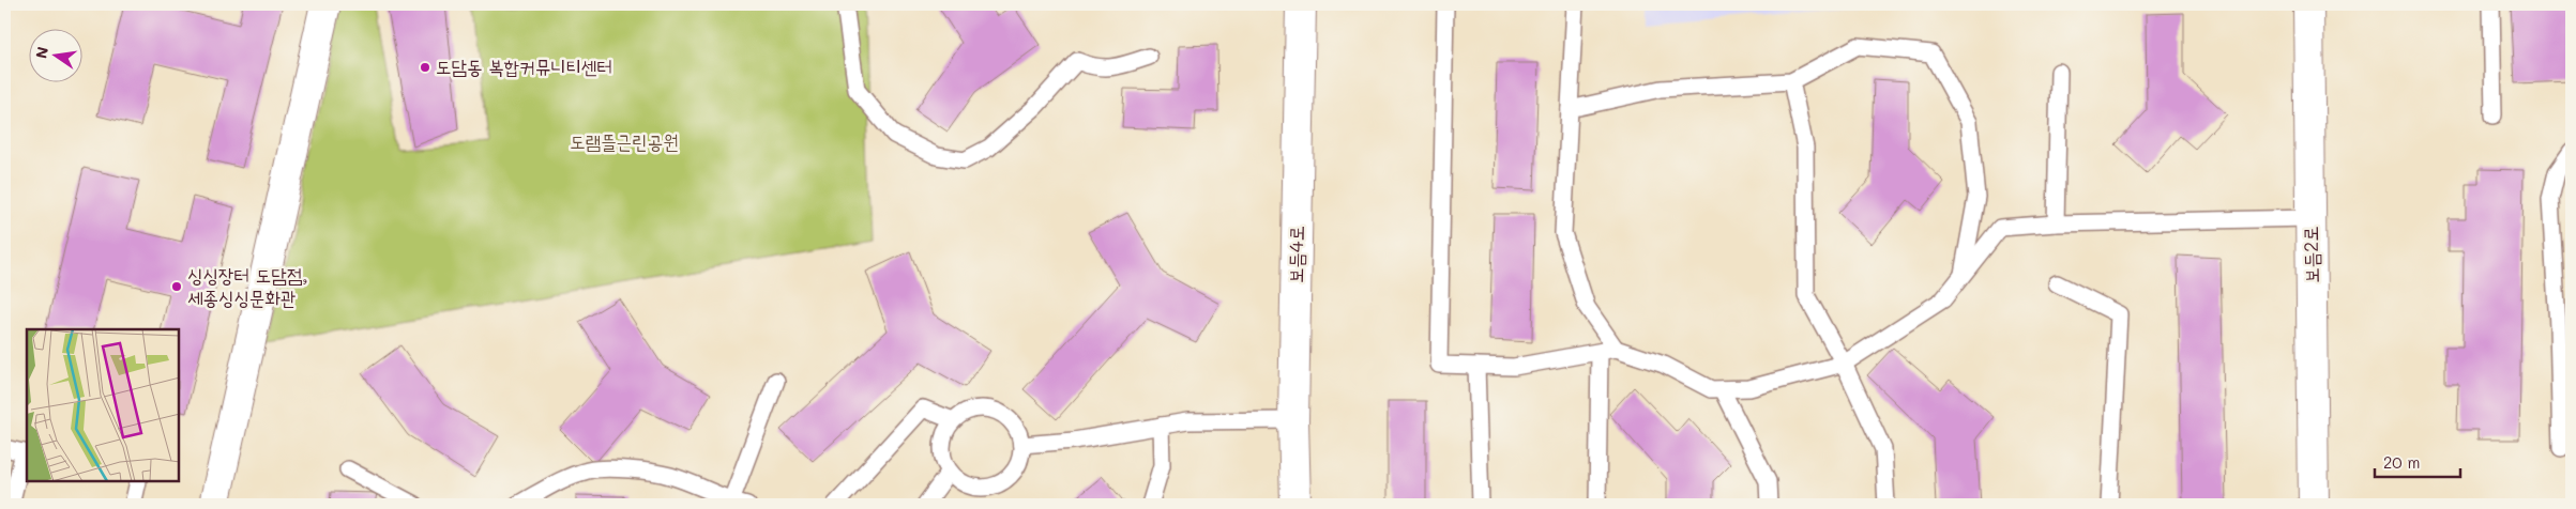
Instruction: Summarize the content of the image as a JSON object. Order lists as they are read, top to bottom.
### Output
{
  "streets": {
    "street": ["보듬4로", "보듬2로"]
  },
  "parks": ["도램뜰근린공원"],
  "places": ["도담동 복합커뮤니티센터", "싱싱장터 도담점, 세종싱싱문화관"],
  "scale_bar": "20 m",
  "north": "left"
}
